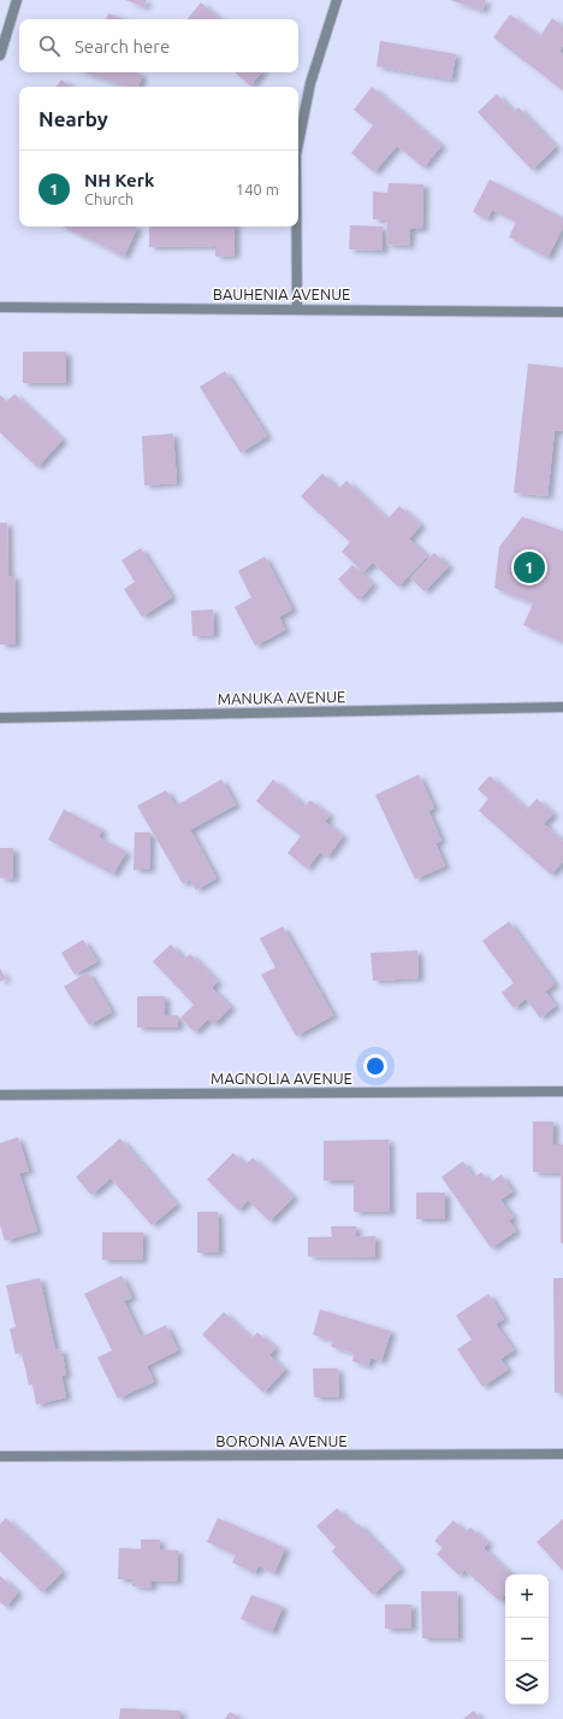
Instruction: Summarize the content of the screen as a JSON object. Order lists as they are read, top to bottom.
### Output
{
  "streets": {
    "street": [
      "BAUHENIA AVENUE",
      "MANUKA AVENUE",
      "MAGNOLIA AVENUE",
      "BORONIA AVENUE"
    ]
  },
  "page": {
    "search": "Search here",
    "heading": "Nearby",
    "list": [
      {
        "mark": "1",
        "name": "NH Kerk",
        "note": "Church",
        "value": "140 m"
      }
    ],
    "pins": "1",
    "map_buttons": ["+", "−"]
  }
}
